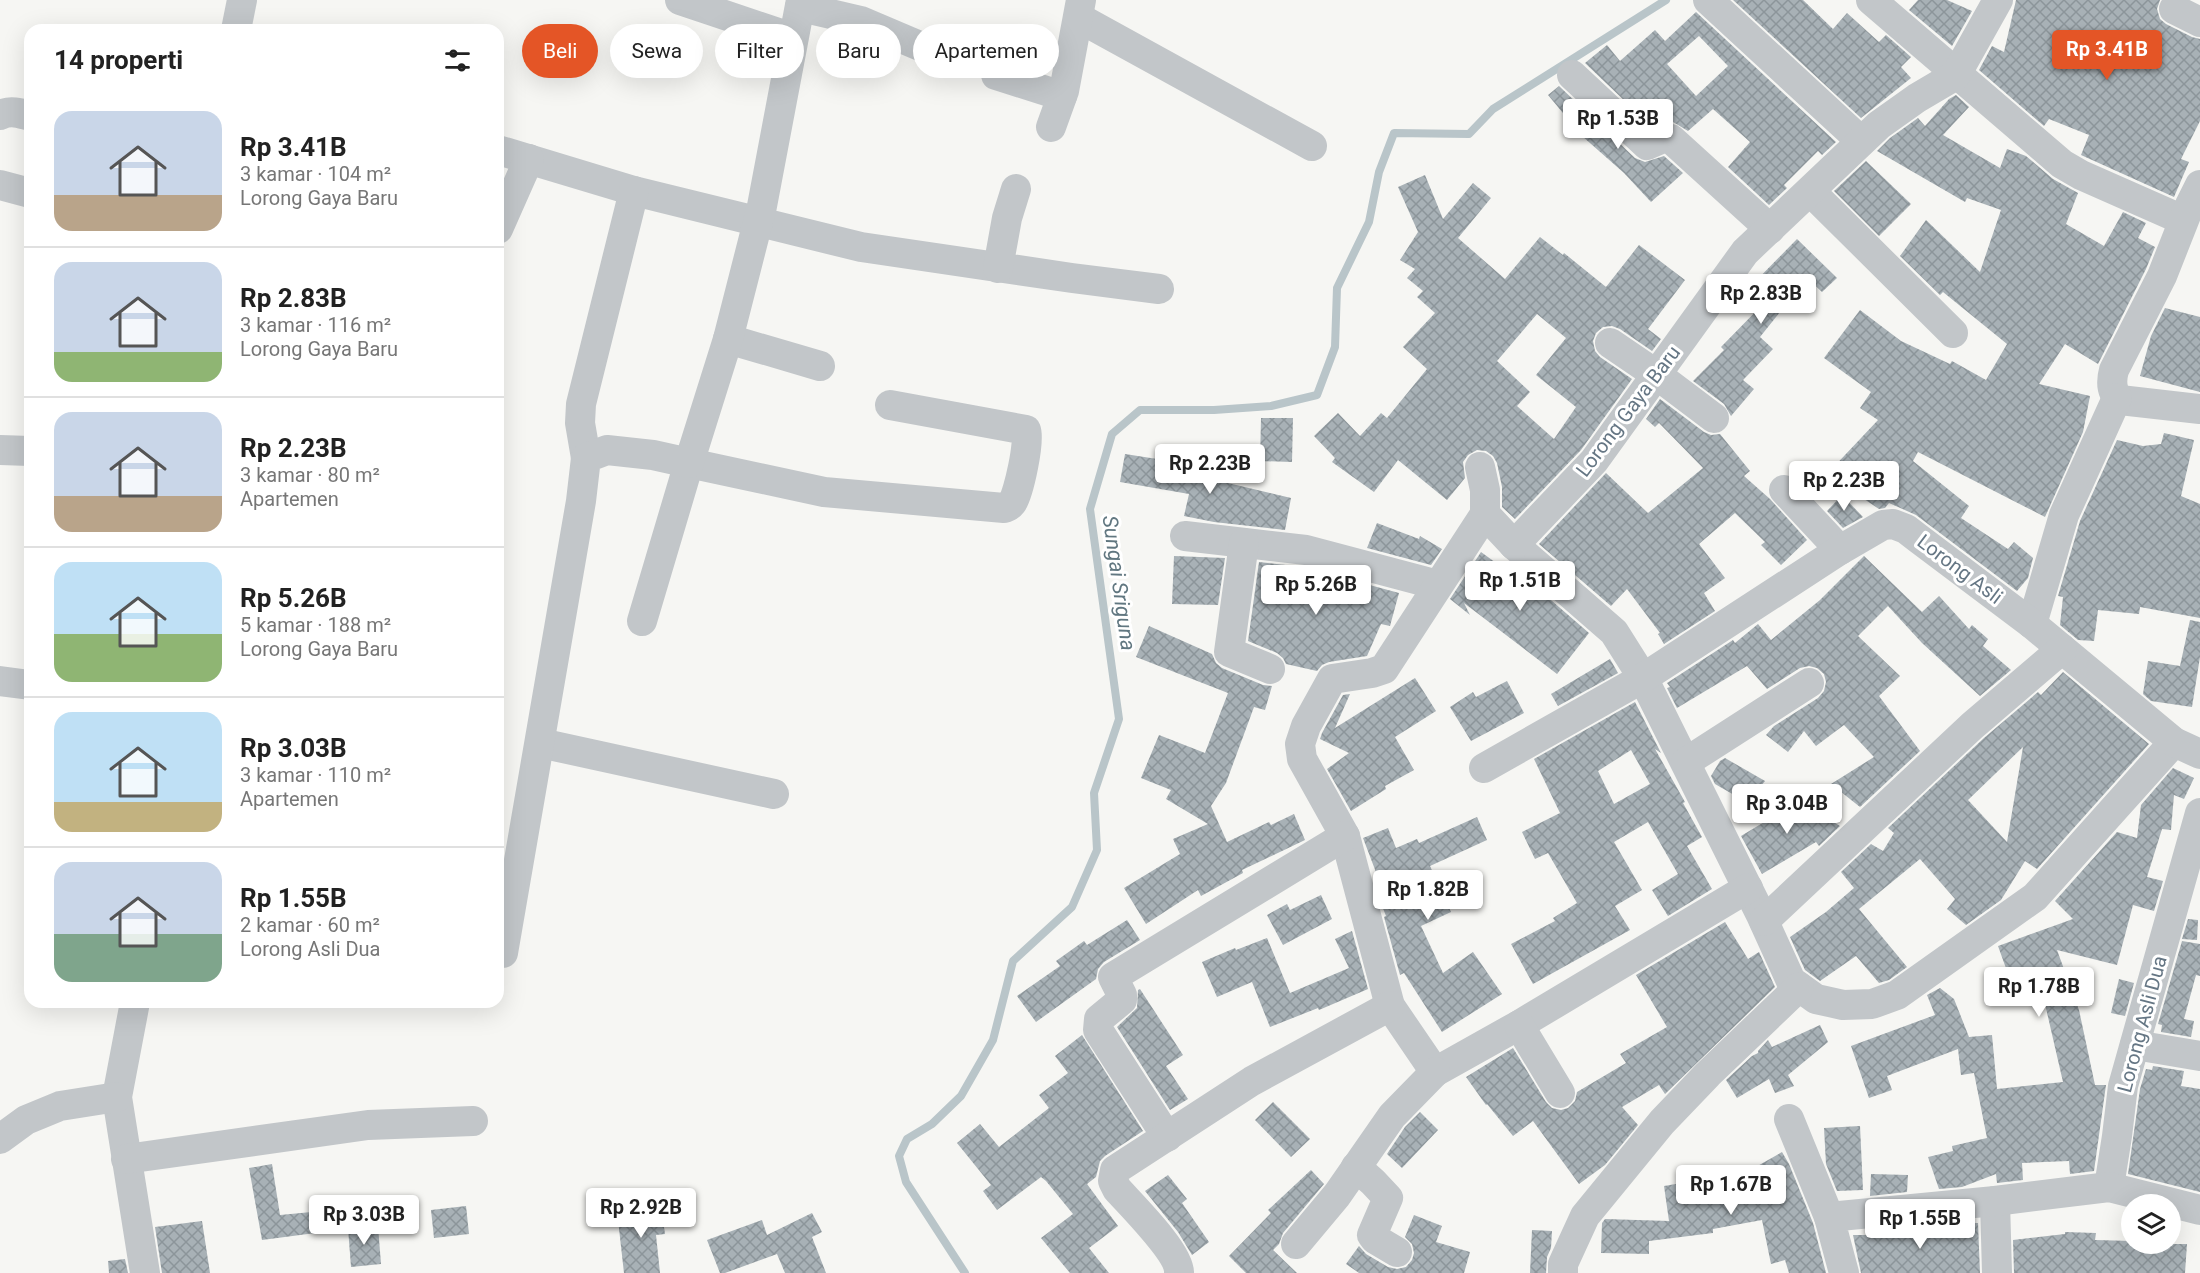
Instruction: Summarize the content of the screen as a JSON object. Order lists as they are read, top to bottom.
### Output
{
  "streets": {
    "street": ["Lorong Gaya Baru", "Lorong Asli", "Lorong Asli Dua"]
  },
  "water": ["Sungai Sriguna"],
  "page": {
    "chip": [
      "Beli",
      "Sewa",
      "Filter",
      "Baru",
      "Apartemen"
    ],
    "heading": "14 properti",
    "price": [
      "Rp 3.41B",
      "Rp 1.53B",
      "Rp 2.83B",
      "Rp 2.23B",
      "Rp 2.23B",
      "Rp 1.51B",
      "Rp 5.26B",
      "Rp 3.04B",
      "Rp 1.82B",
      "Rp 1.78B",
      "Rp 1.67B",
      "Rp 2.92B",
      "Rp 3.03B",
      "Rp 1.55B"
    ],
    "list": [
      {
        "name": "Rp 3.41B",
        "note": "3 kamar · 104 m² · Lorong Gaya Baru"
      },
      {
        "name": "Rp 2.83B",
        "note": "3 kamar · 116 m² · Lorong Gaya Baru"
      },
      {
        "name": "Rp 2.23B",
        "note": "3 kamar · 80 m² · Apartemen"
      },
      {
        "name": "Rp 5.26B",
        "note": "5 kamar · 188 m² · Lorong Gaya Baru"
      },
      {
        "name": "Rp 3.03B",
        "note": "3 kamar · 110 m² · Apartemen"
      },
      {
        "name": "Rp 1.55B",
        "note": "2 kamar · 60 m² · Lorong Asli Dua"
      }
    ]
  }
}
